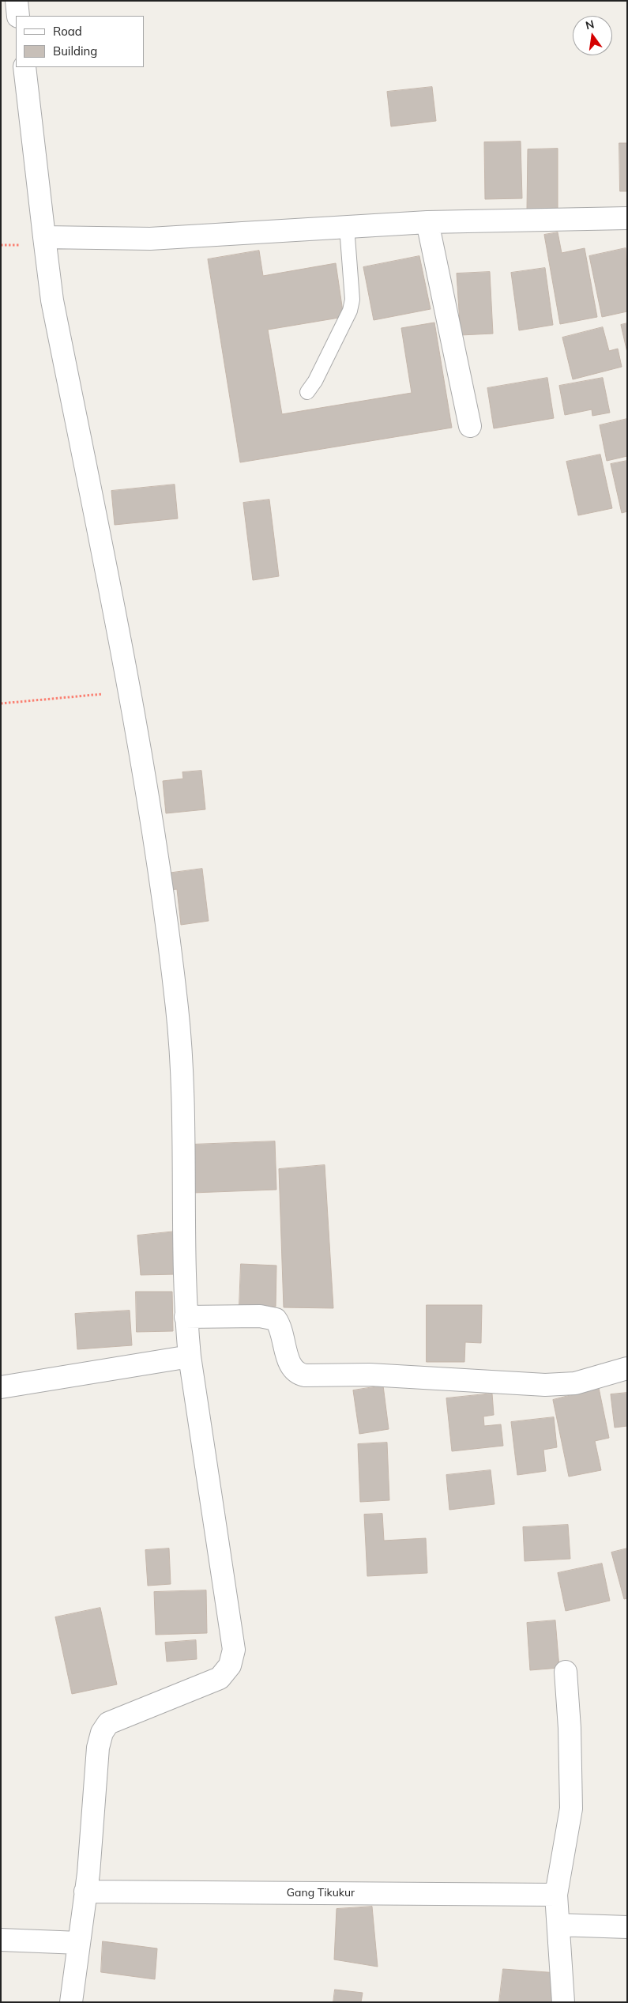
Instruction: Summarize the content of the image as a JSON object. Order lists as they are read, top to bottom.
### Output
{
  "streets": {
    "street": ["Gang Tikukur"]
  },
  "legend": ["Road", "Building"],
  "north": "top"
}
